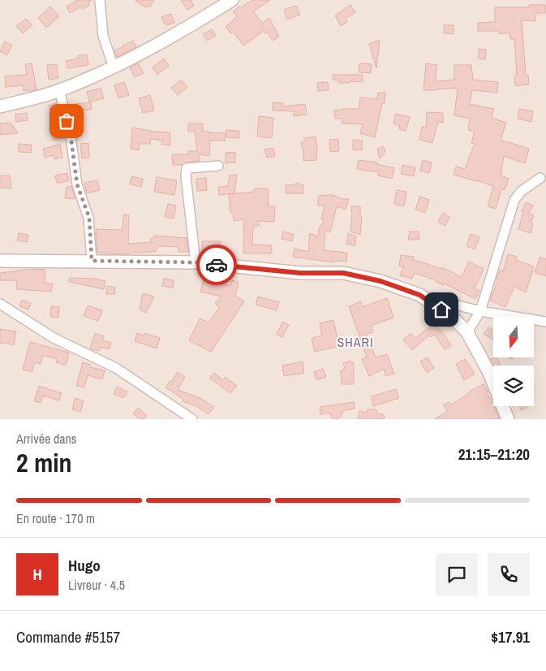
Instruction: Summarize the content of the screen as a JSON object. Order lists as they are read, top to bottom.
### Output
{
  "districts": ["SHARI"],
  "north": "bottom",
  "page": {
    "heading": ["2 min", "Arrivée dans", "21:15–21:20"],
    "panel": [
      "Hugo",
      "Livreur · 4.5",
      "Commande #5157",
      "$17.91"
    ],
    "bar": "En route · 170 m",
    "round": "H"
  }
}
